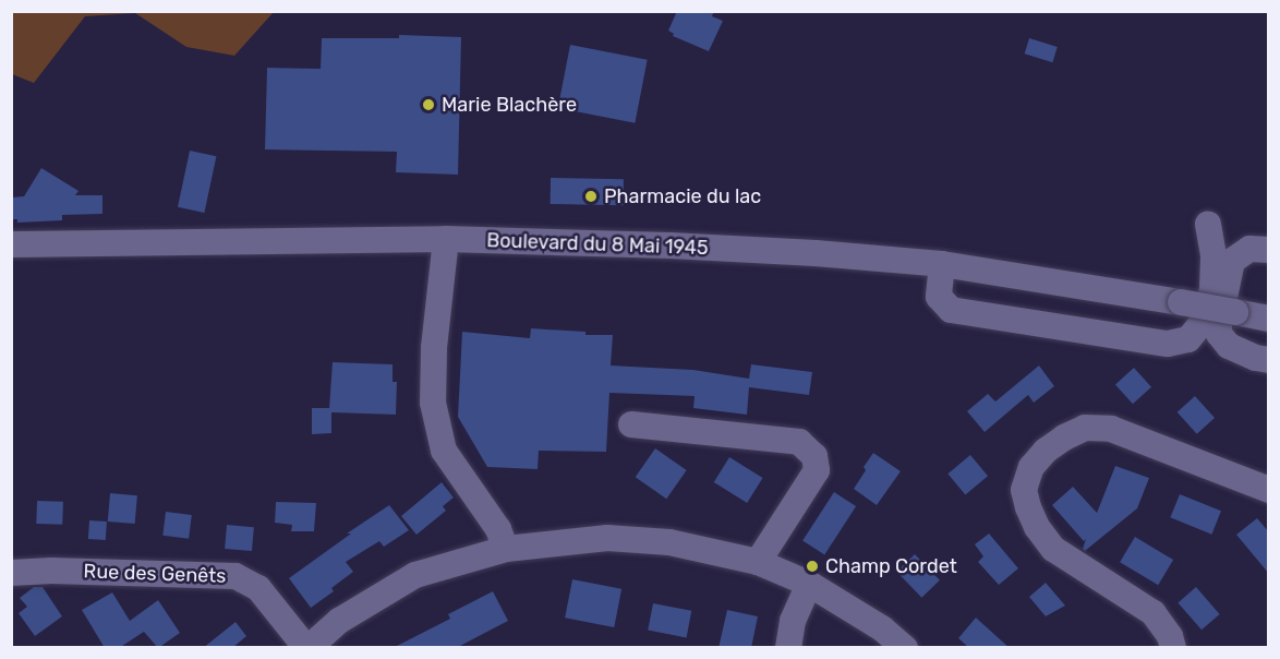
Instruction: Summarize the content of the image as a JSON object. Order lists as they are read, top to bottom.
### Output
{
  "streets": {
    "street": ["Boulevard du 8 Mai 1945", "Rue des Genêts"]
  },
  "places": ["Marie Blachère", "Pharmacie du lac", "Champ Cordet"]
}
